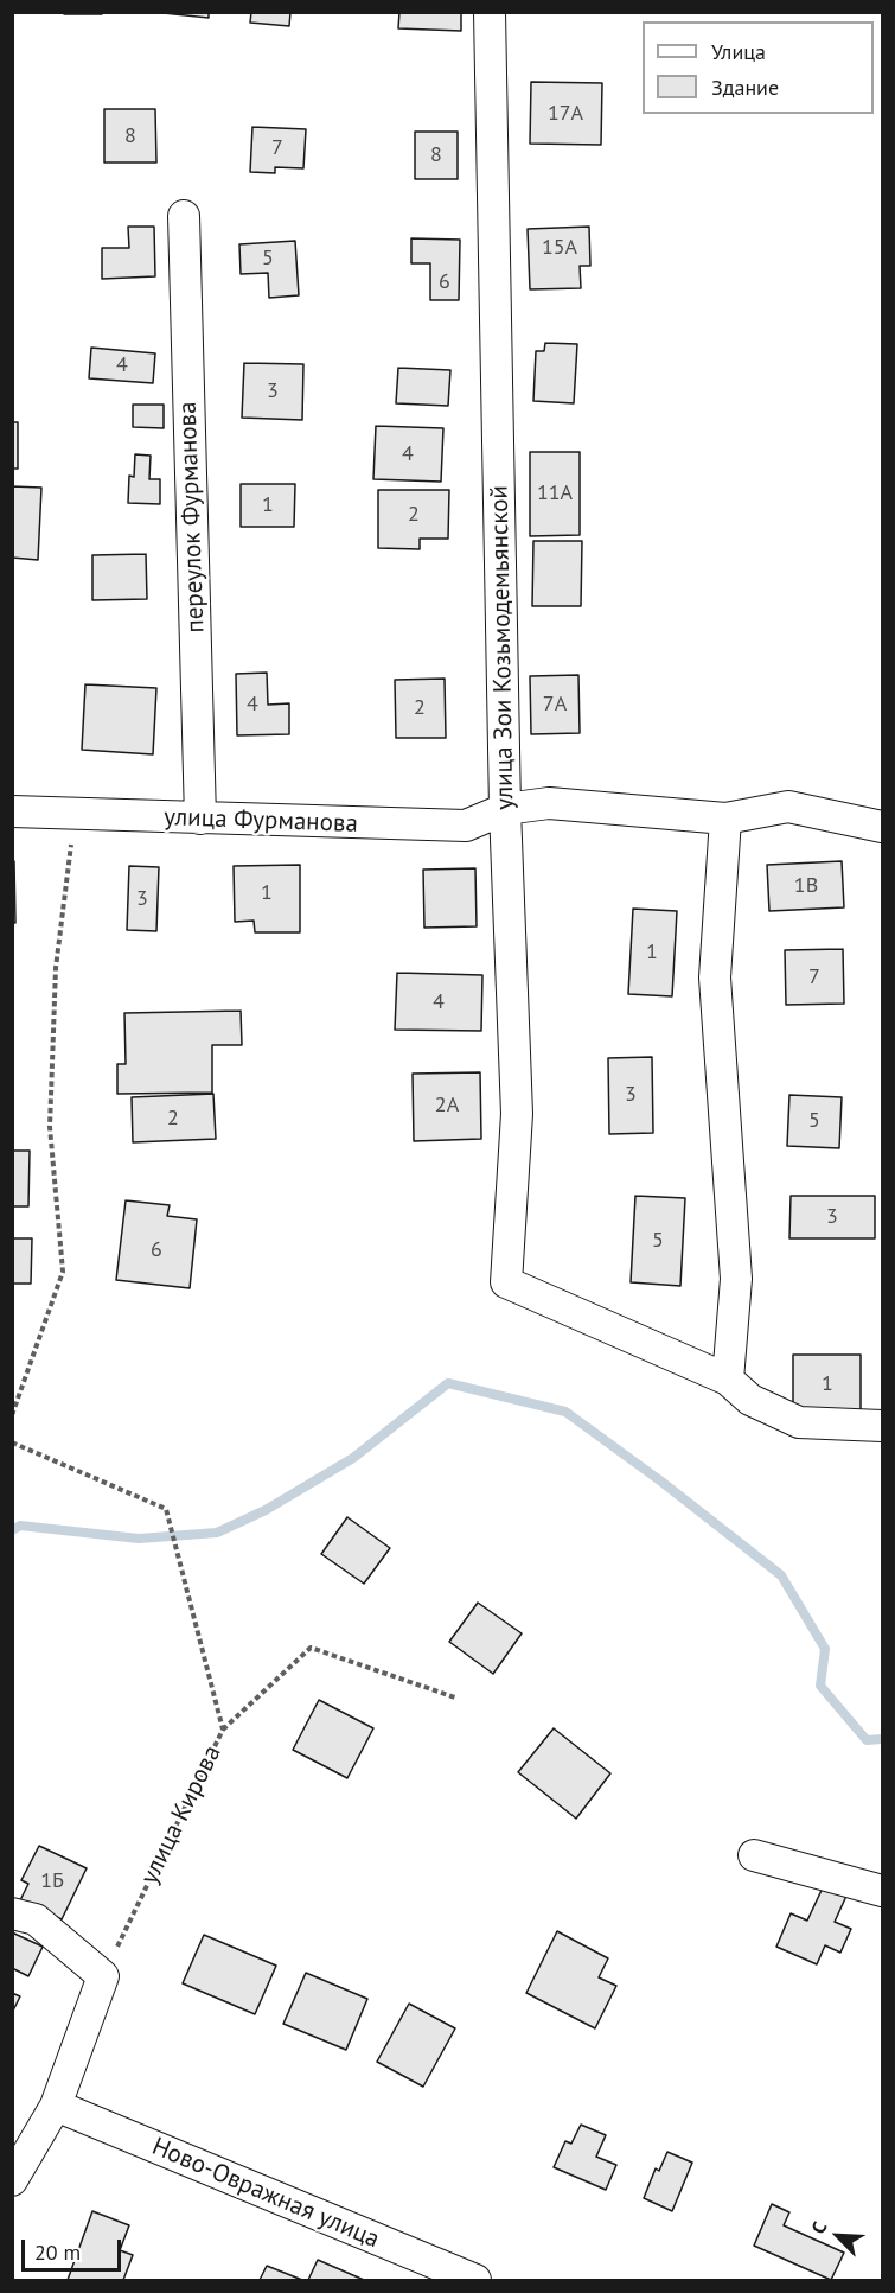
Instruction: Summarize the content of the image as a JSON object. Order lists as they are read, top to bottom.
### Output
{
  "streets": {
    "street": [
      "переулок Фурманова",
      "улица Зои Козьмодемьянской",
      "улица Фурманова",
      "Ново-Овражная улица"
    ],
    "path": ["улица Кирова"]
  },
  "crossings": [
    ["переулок Фурманова", "улица Фурманова"],
    ["улица Зои Козьмодемьянской", "улица Фурманова"]
  ],
  "house_numbers": [
    "17А",
    "8",
    "7",
    "8",
    "15А",
    "5",
    "6",
    "4",
    "3",
    "4",
    "11А",
    "1",
    "2",
    "4",
    "7А",
    "2",
    "1В",
    "1",
    "3",
    "1",
    "7",
    "4",
    "3",
    "2А",
    "2",
    "5",
    "3",
    "5",
    "6",
    "1",
    "1Б"
  ],
  "legend": ["Улица", "Здание"],
  "scale_bar": "20 m",
  "north": "top left"
}
